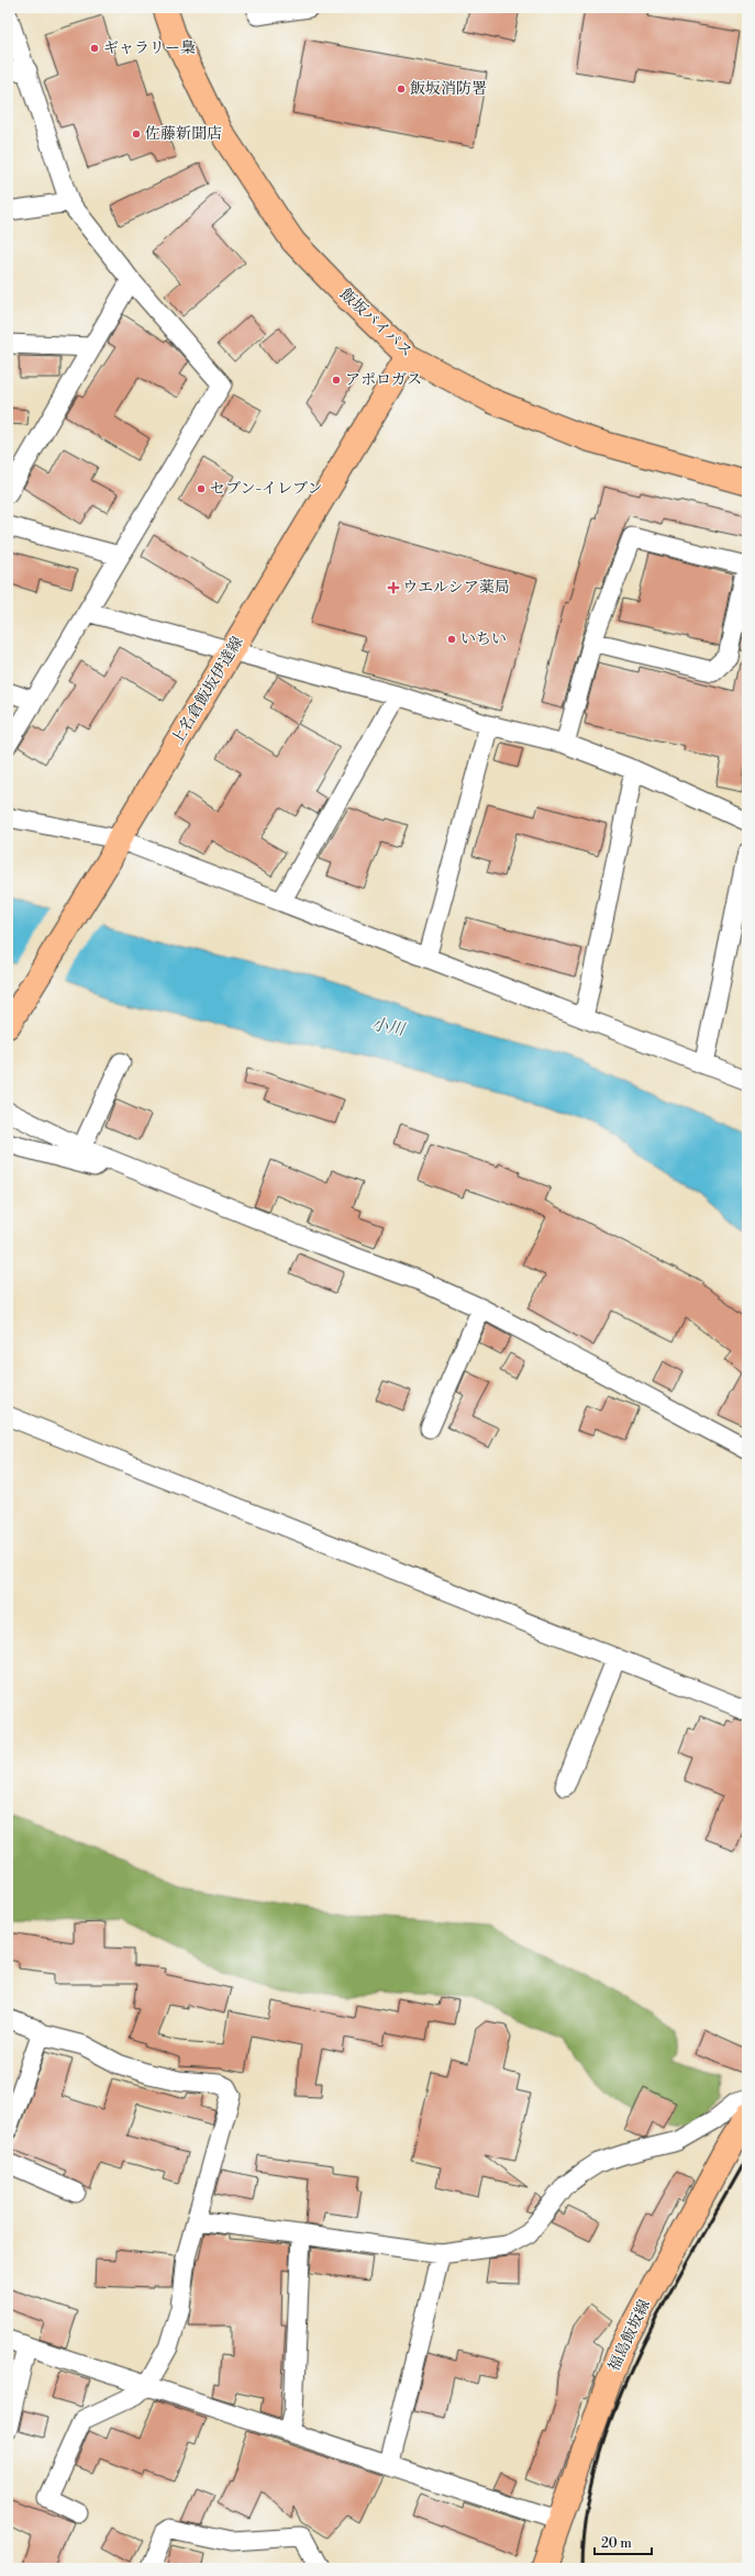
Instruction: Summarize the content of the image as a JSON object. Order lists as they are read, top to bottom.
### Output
{
  "streets": {
    "main road": ["飯坂バイパス", "上名倉飯坂伊達線", "福島飯坂線"]
  },
  "crossings": [
    ["飯坂バイパス", "上名倉飯坂伊達線"]
  ],
  "water": ["小川"],
  "places": {
    "other": [
      "ギャラリー梟",
      "飯坂消防署",
      "佐藤新聞店",
      "アポロガス",
      "セブン-イレブン",
      "いちい"
    ],
    "health": ["ウエルシア薬局"]
  },
  "scale_bar": "20 m"
}
